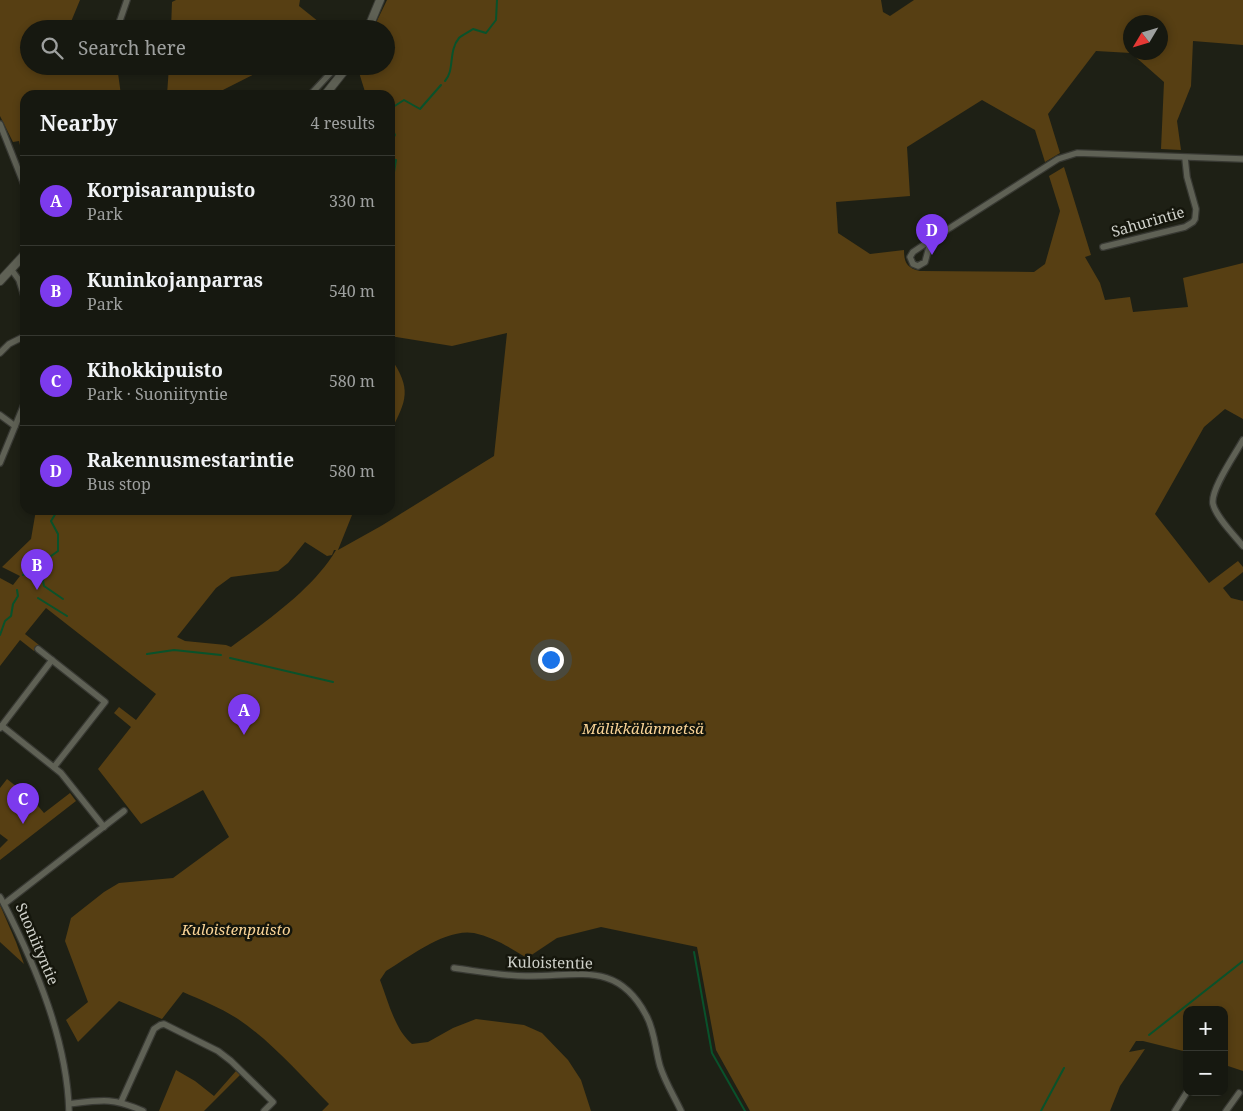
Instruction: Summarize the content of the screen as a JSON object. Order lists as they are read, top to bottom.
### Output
{
  "streets": {
    "street": ["Sahurintie", "Suoniityntie", "Kuloistentie"]
  },
  "parks": ["Mälikkälänmetsä", "Kuloistenpuisto"],
  "north": "bottom left",
  "page": {
    "search": "Search here",
    "heading": ["Nearby", "4 results"],
    "list": [
      {
        "mark": "A",
        "name": "Korpisaranpuisto",
        "note": "Park",
        "value": "330 m"
      },
      {
        "mark": "B",
        "name": "Kuninkojanparras",
        "note": "Park",
        "value": "540 m"
      },
      {
        "mark": "C",
        "name": "Kihokkipuisto",
        "note": "Park · Suoniityntie",
        "value": "580 m"
      },
      {
        "mark": "D",
        "name": "Rakennusmestarintie",
        "note": "Bus stop",
        "value": "580 m"
      }
    ],
    "pins": [
      "D",
      "B",
      "A",
      "C"
    ],
    "map_buttons": ["+", "−"]
  }
}
